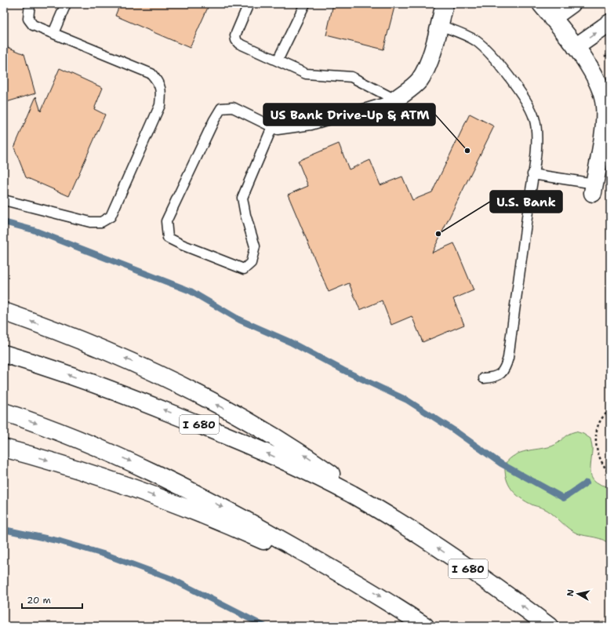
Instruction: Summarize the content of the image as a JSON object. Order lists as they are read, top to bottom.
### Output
{
  "streets": {
    "main road": ["I 680"]
  },
  "places": ["US Bank Drive-Up & ATM", "U.S. Bank"],
  "scale_bar": "20 m",
  "north": "left"
}
